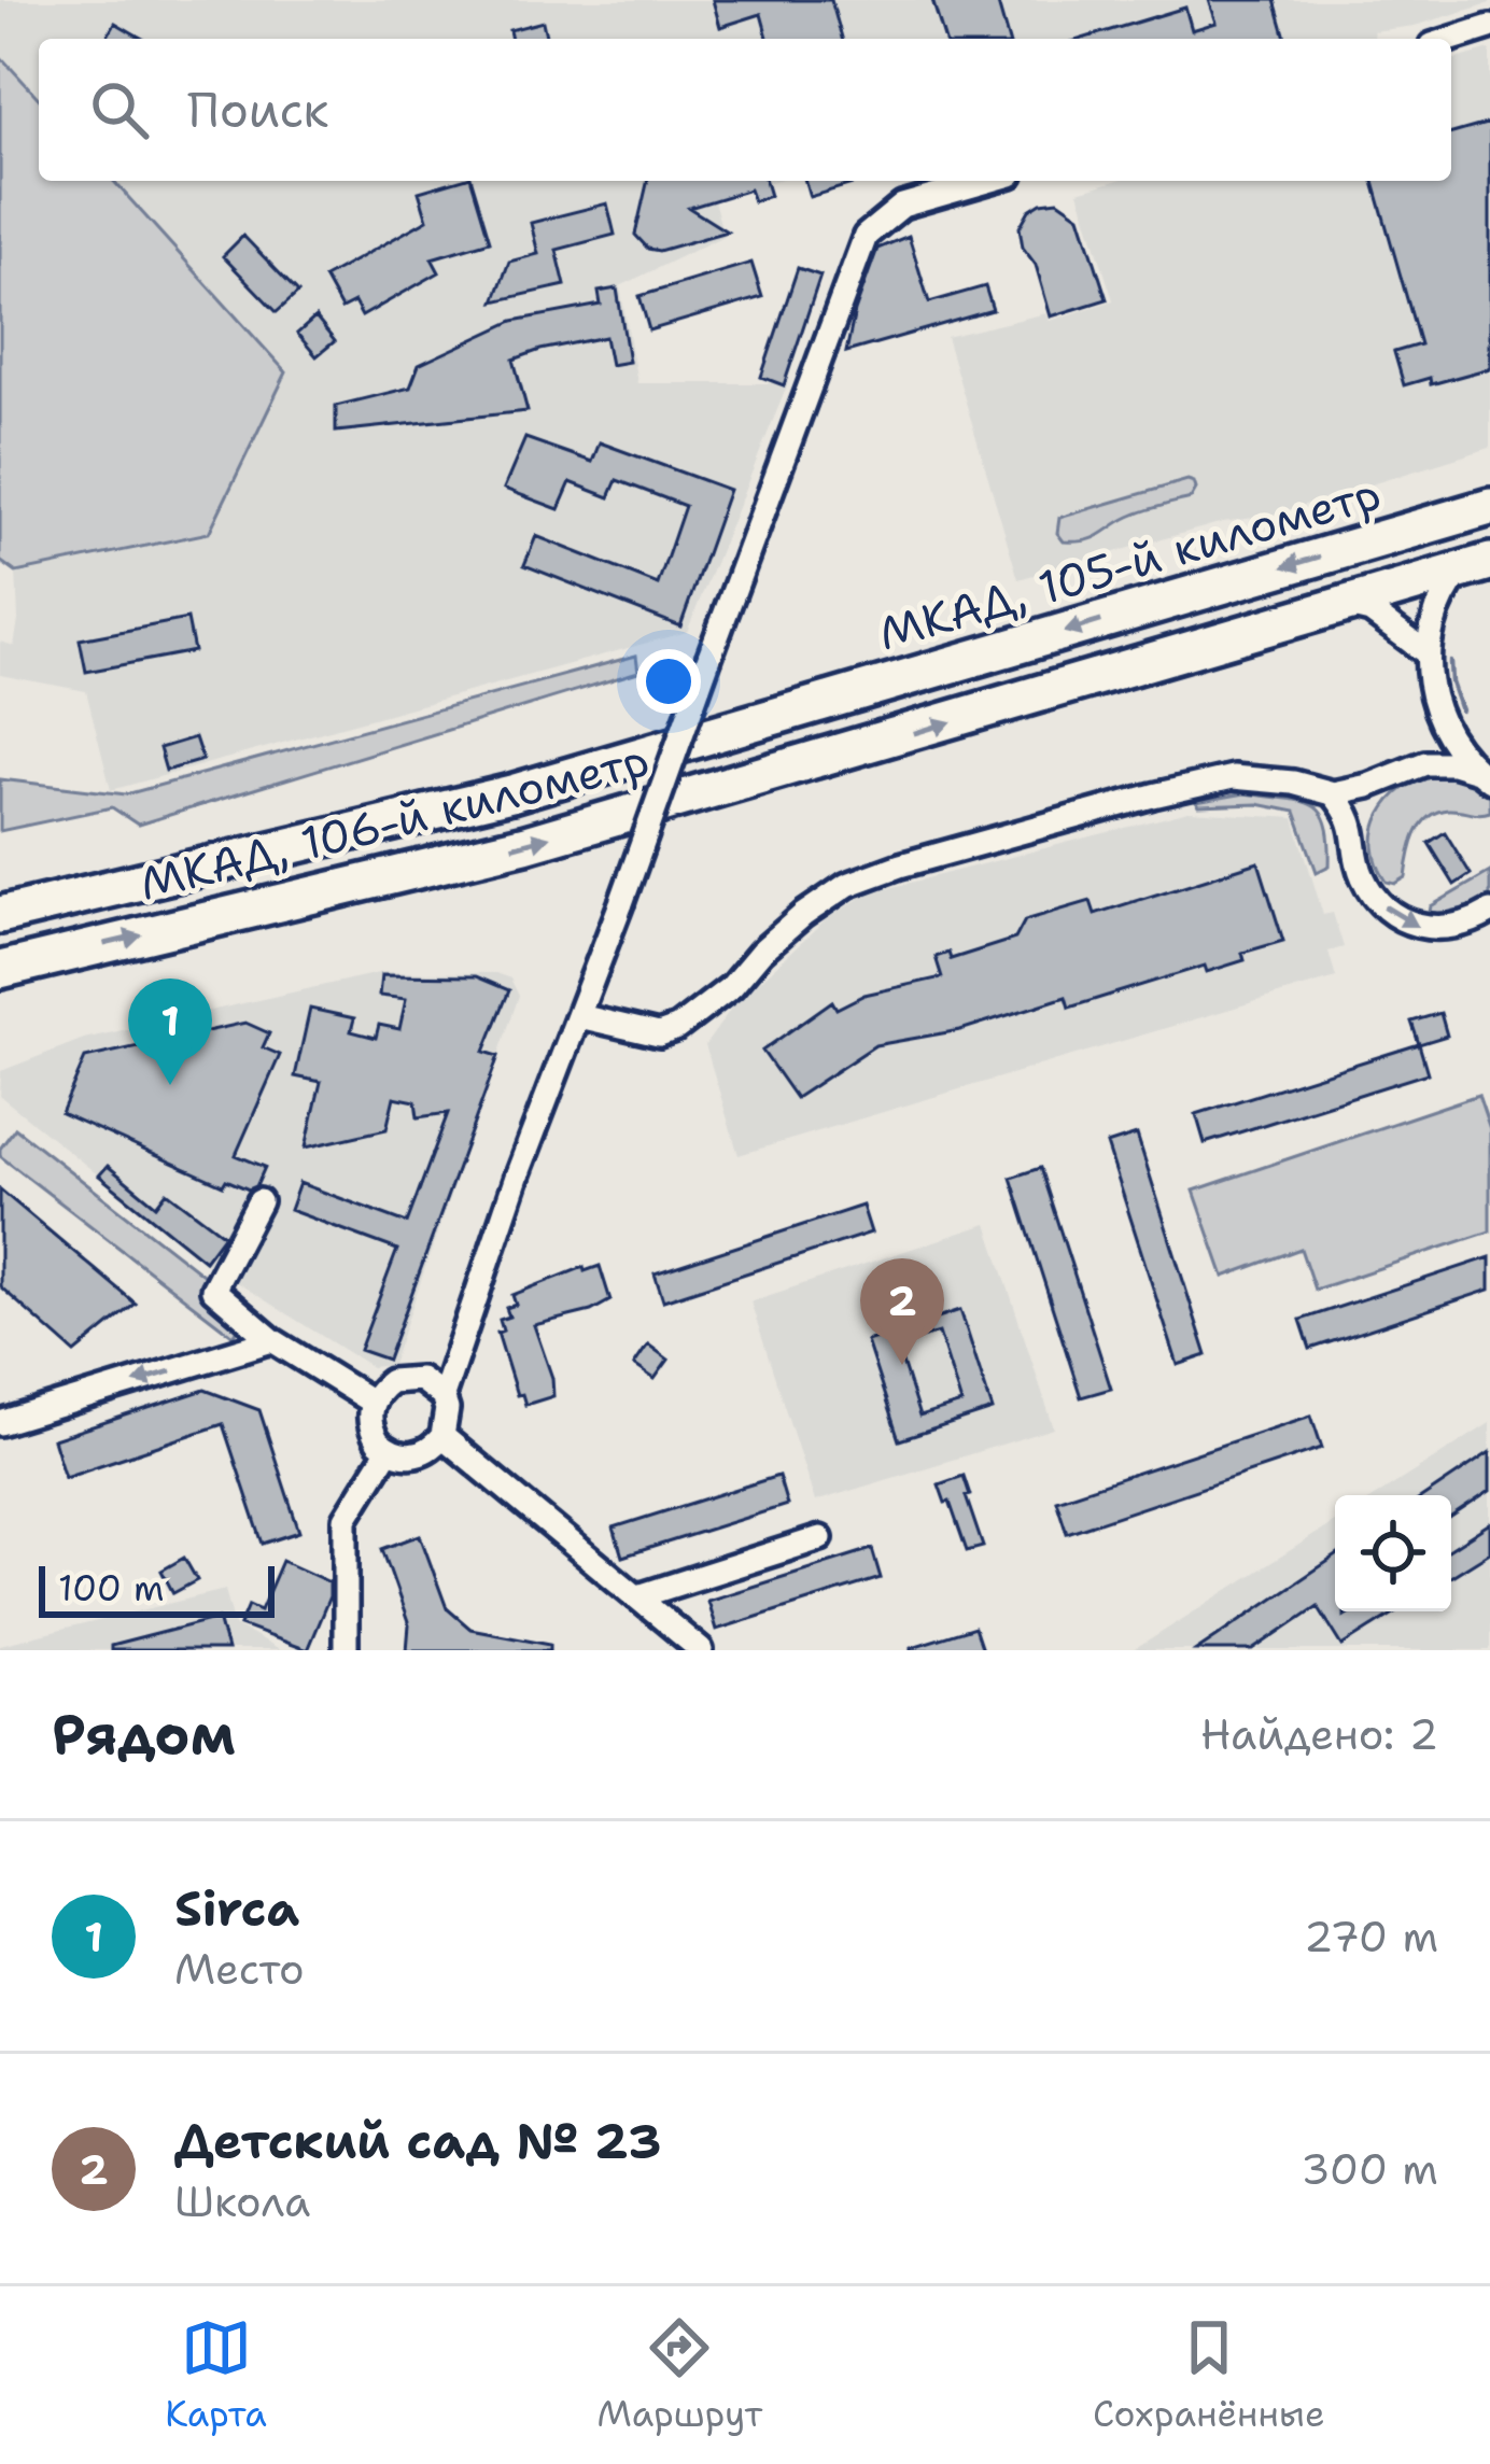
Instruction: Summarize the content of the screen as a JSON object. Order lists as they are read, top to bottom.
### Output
{
  "streets": {
    "highway": ["МКАД, 105-й километр", "МКАД, 106-й километр"]
  },
  "crossings": [
    ["МКАД, 105-й километр", "МКАД, 106-й километр"]
  ],
  "one_way": ["МКАД, 105-й километр"],
  "scale_bar": "100 m",
  "page": {
    "search": "Поиск",
    "pins": ["1", "2"],
    "scale": "100 m",
    "heading": ["Рядом", "Найдено: 2"],
    "list": [
      {
        "mark": "1",
        "name": "Sirca",
        "note": "Место",
        "value": "270 m"
      },
      {
        "mark": "2",
        "name": "Детский сад № 23",
        "note": "Школа",
        "value": "300 m"
      }
    ],
    "nav": ["Карта", "Маршрут", "Сохранённые"]
  }
}
